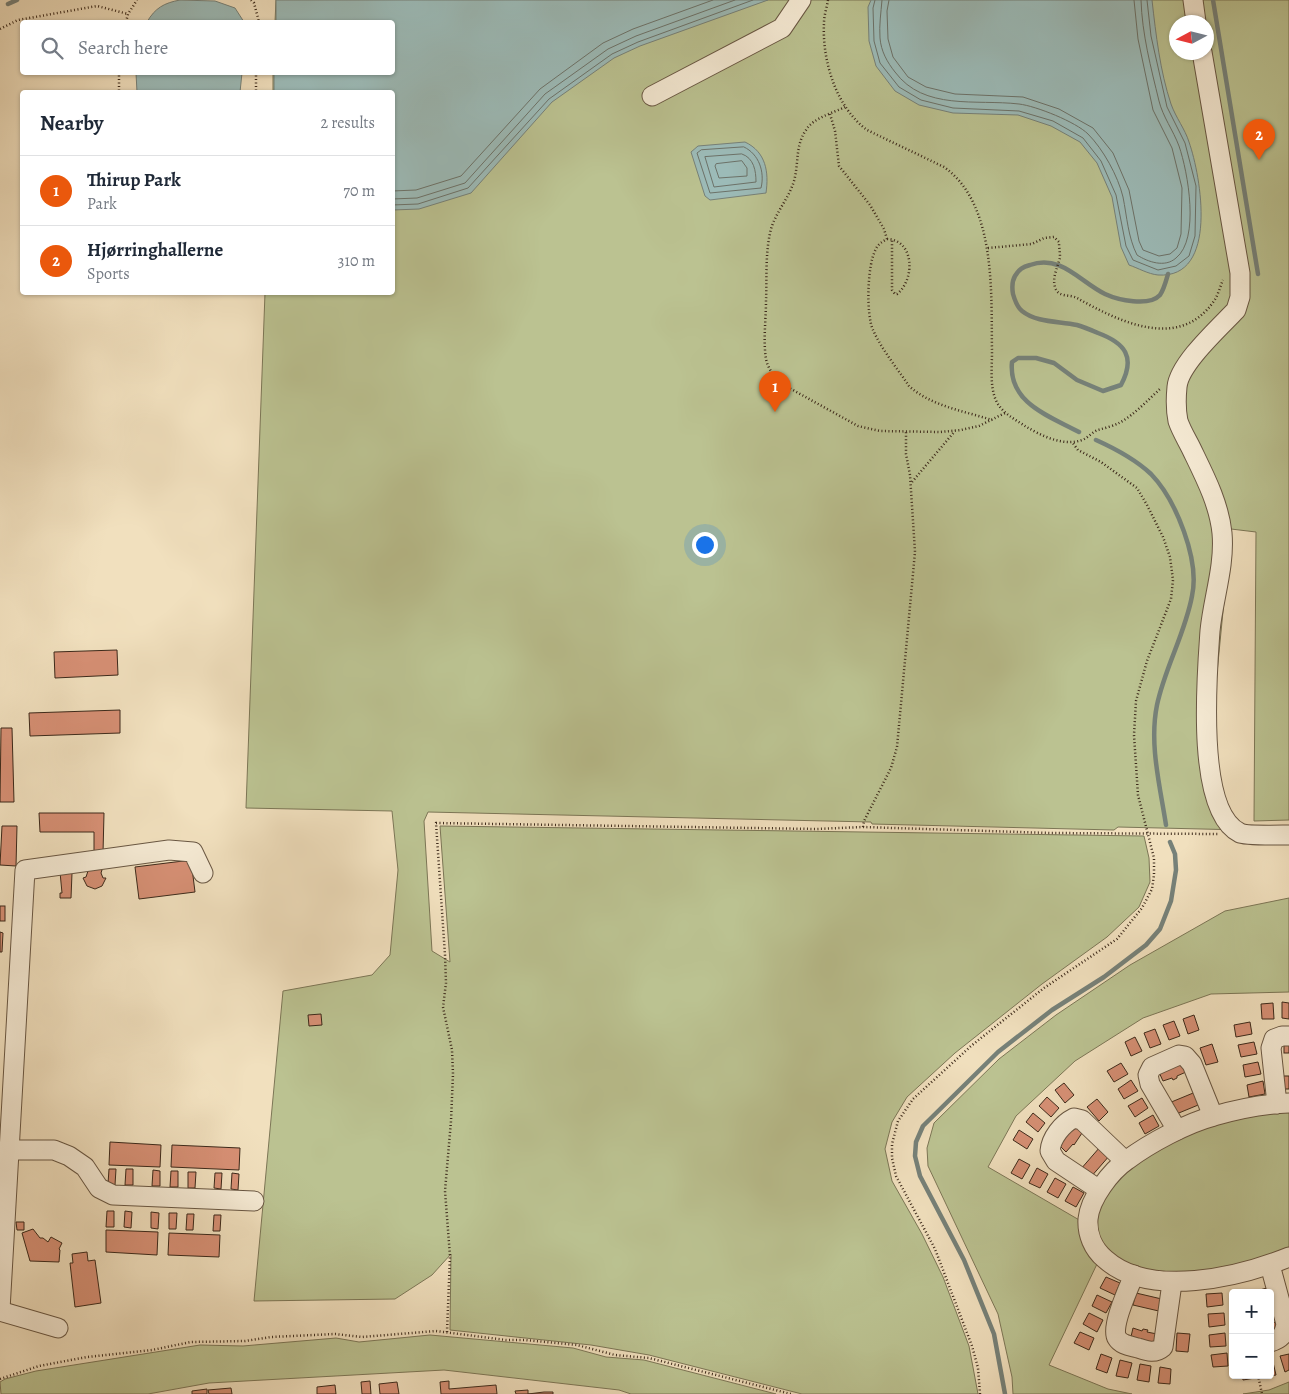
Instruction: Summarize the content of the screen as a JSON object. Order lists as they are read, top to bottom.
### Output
{
  "north": "left",
  "page": {
    "search": "Search here",
    "heading": ["Nearby", "2 results"],
    "pins": ["2", "1"],
    "list": [
      {
        "mark": "1",
        "name": "Thirup Park",
        "note": "Park",
        "value": "70 m"
      },
      {
        "mark": "2",
        "name": "Hjørringhallerne",
        "note": "Sports",
        "value": "310 m"
      }
    ],
    "map_buttons": ["+", "−"]
  }
}
